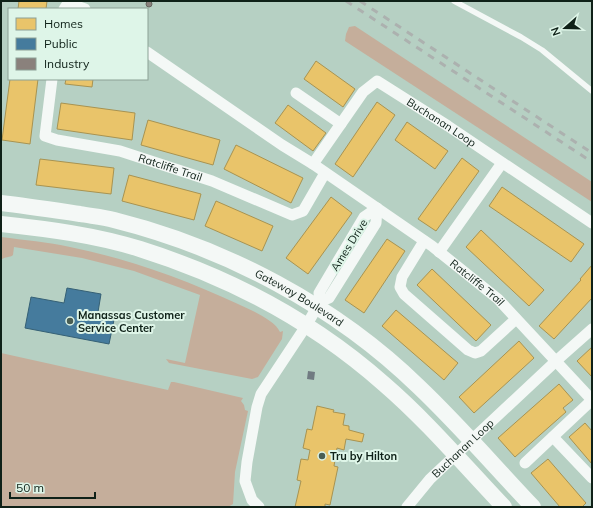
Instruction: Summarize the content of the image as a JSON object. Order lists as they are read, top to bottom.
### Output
{
  "streets": {
    "street": [
      "Buchanan Loop",
      "Ratcliffe Trail",
      "Ames Drive",
      "Gateway Boulevard"
    ]
  },
  "crossings": [
    ["Buchanan Loop", "Ratcliffe Trail"],
    ["Buchanan Loop", "Gateway Boulevard"],
    ["Ratcliffe Trail", "Ames Drive"],
    ["Ames Drive", "Gateway Boulevard"]
  ],
  "places": ["Manassas Customer Service Center", "Tru by Hilton"],
  "legend": ["Homes", "Public", "Industry"],
  "scale_bar": "50 m",
  "north": "left"
}
